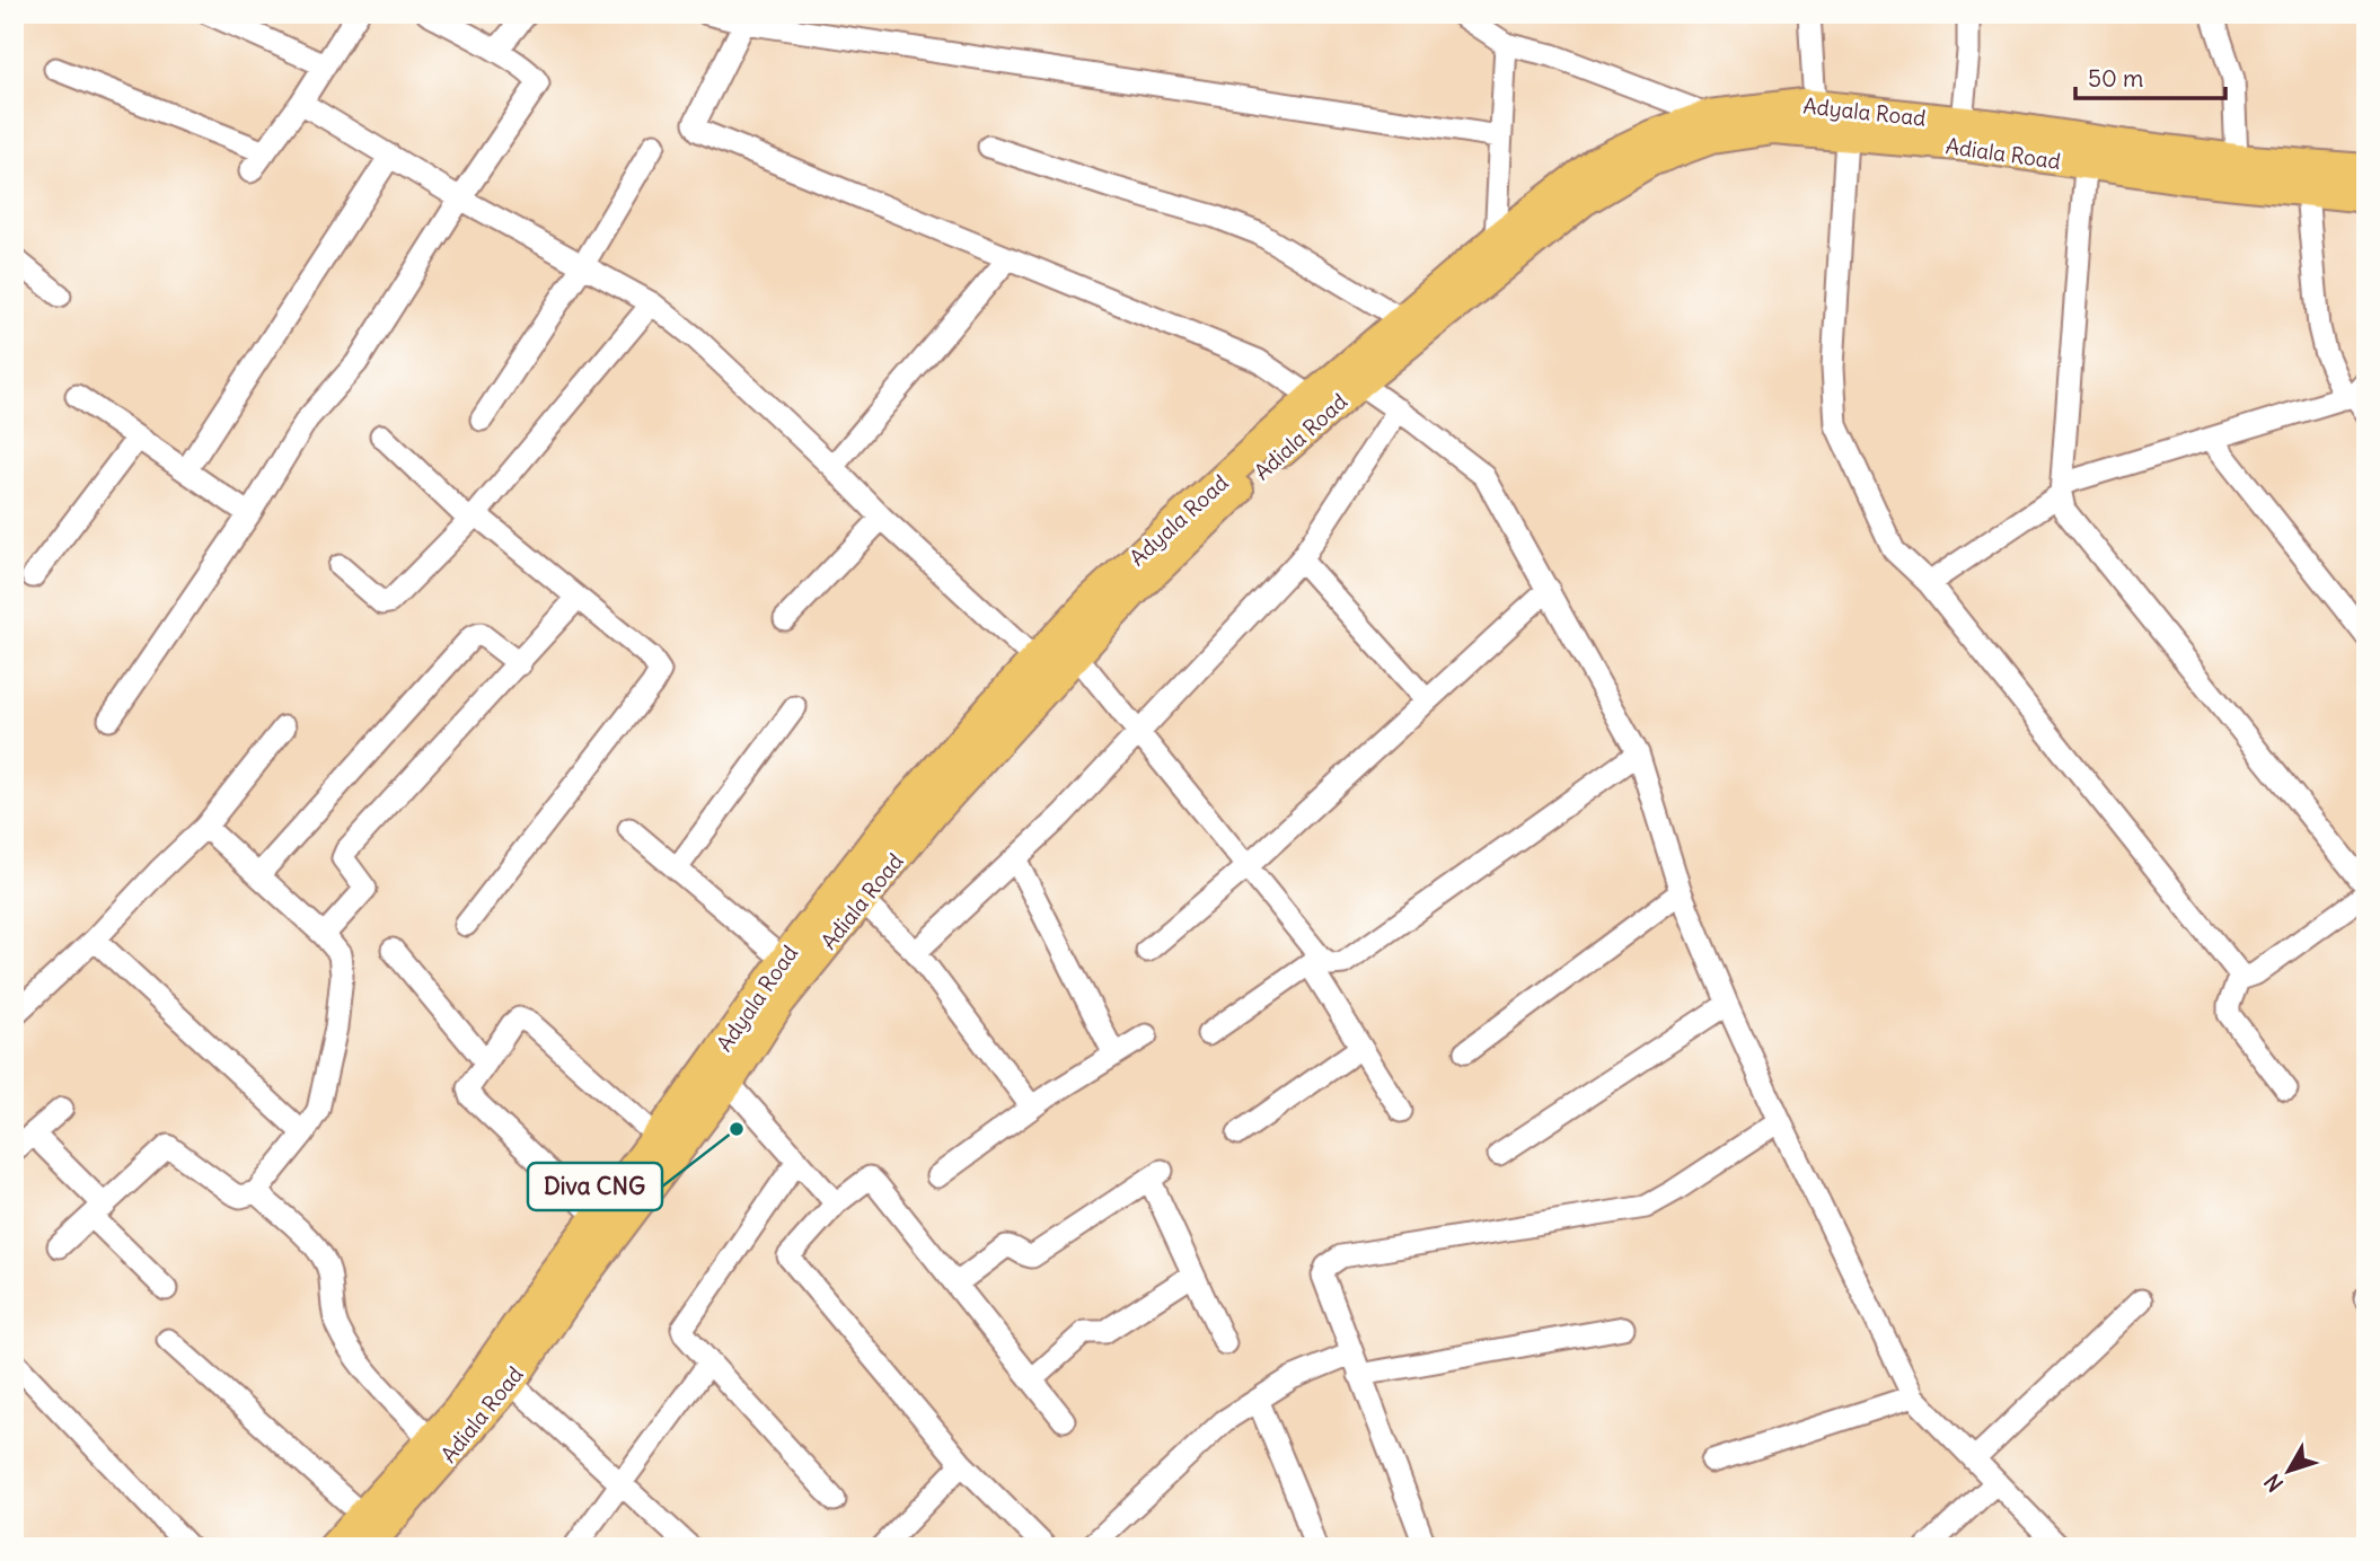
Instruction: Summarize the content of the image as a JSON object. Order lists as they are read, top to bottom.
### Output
{
  "streets": {
    "main road": ["Adyala Road", "Adiala Road"]
  },
  "crossings": [
    ["Adyala Road", "Adiala Road"]
  ],
  "places": ["Diva CNG"],
  "scale_bar": "50 m",
  "north": "bottom left"
}
